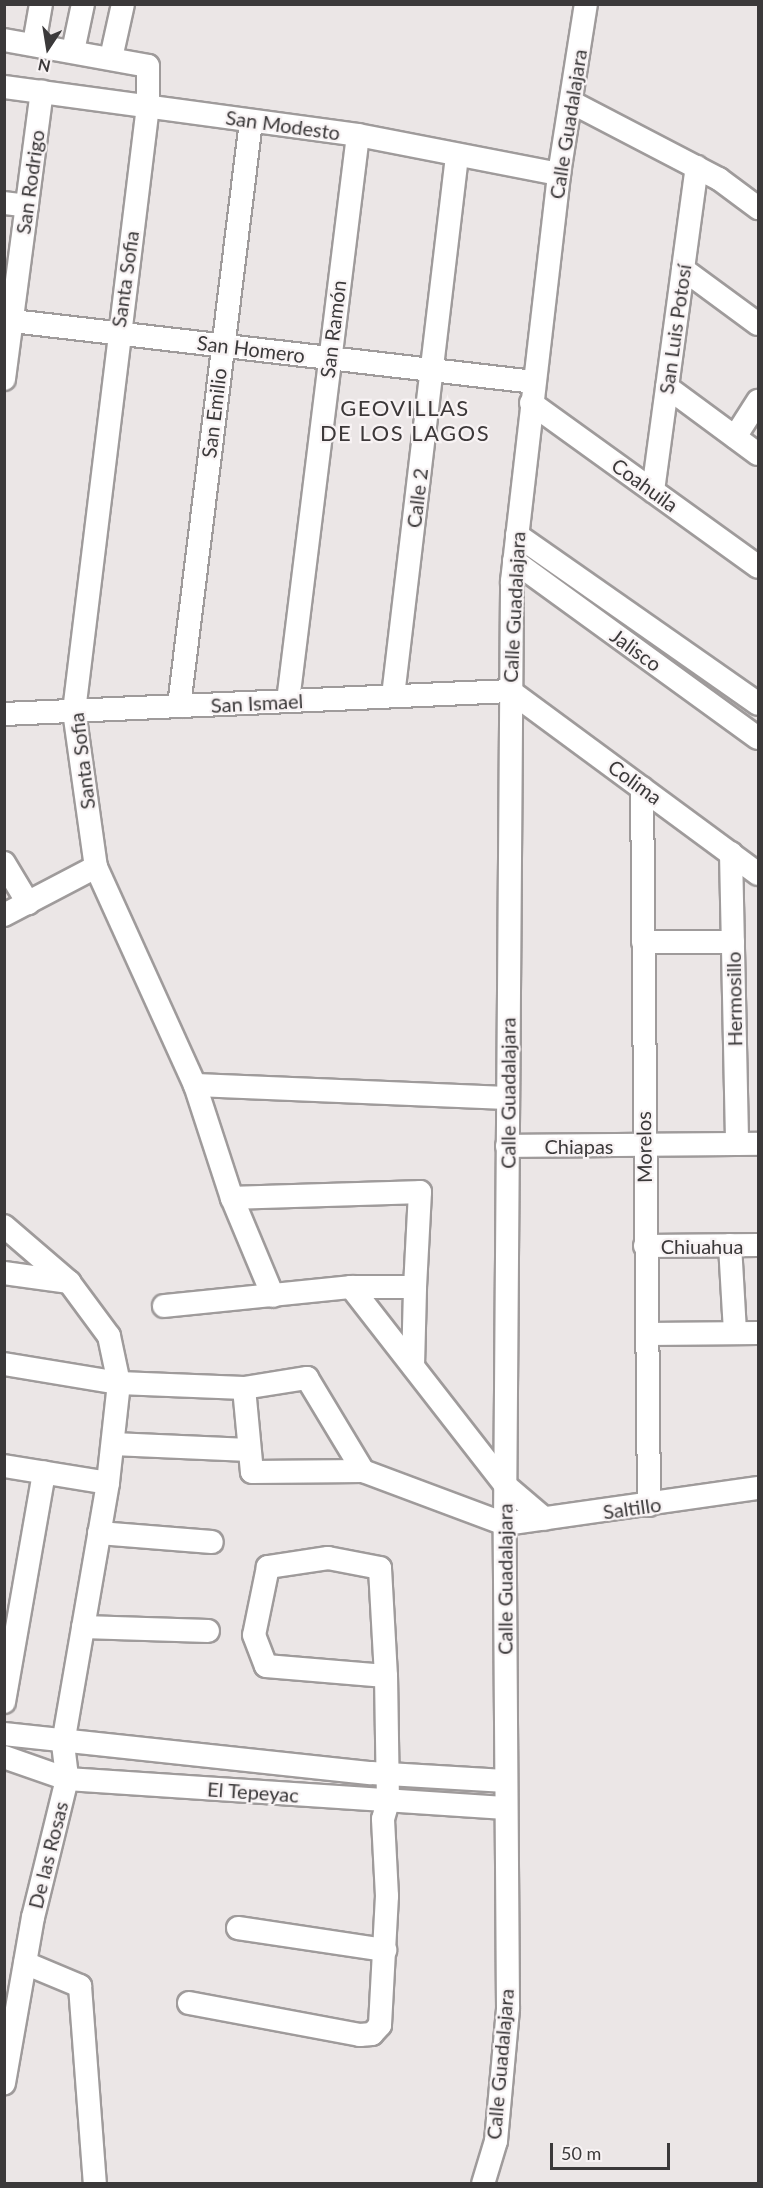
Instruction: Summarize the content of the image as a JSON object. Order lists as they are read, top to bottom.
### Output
{
  "streets": {
    "street": [
      "Calle Guadalajara",
      "San Modesto",
      "San Rodrigo",
      "Santa Sofia",
      "San Ramón",
      "San Luis Potosí",
      "San Homero",
      "San Emilio",
      "Coahuila",
      "Calle 2",
      "Jalisco",
      "San Ismael",
      "Colima",
      "Hermosillo",
      "Chiapas",
      "Morelos",
      "Chiuahua",
      "Saltillo",
      "El Tepeyac",
      "De las Rosas"
    ]
  },
  "crossings": [
    ["Calle Guadalajara", "San Modesto"],
    ["Calle Guadalajara", "San Homero"],
    ["Calle Guadalajara", "Coahuila"],
    ["Calle Guadalajara", "Jalisco"],
    ["Calle Guadalajara", "San Ismael"],
    ["Calle Guadalajara", "Colima"],
    ["Calle Guadalajara", "Chiapas"],
    ["Calle Guadalajara", "Saltillo"],
    ["Calle Guadalajara", "El Tepeyac"],
    ["San Modesto", "San Rodrigo"],
    ["San Modesto", "Santa Sofia"],
    ["San Modesto", "San Ramón"],
    ["San Modesto", "San Emilio"],
    ["San Modesto", "Calle 2"],
    ["San Rodrigo", "San Homero"],
    ["Santa Sofia", "San Homero"],
    ["Santa Sofia", "San Ismael"],
    ["San Ramón", "San Homero"],
    ["San Ramón", "San Ismael"],
    ["San Luis Potosí", "Coahuila"],
    ["San Homero", "San Emilio"],
    ["San Homero", "Coahuila"],
    ["San Homero", "Calle 2"],
    ["San Emilio", "San Ismael"],
    ["Calle 2", "San Ismael"],
    ["San Ismael", "Colima"],
    ["Colima", "Hermosillo"],
    ["Colima", "Morelos"],
    ["Hermosillo", "Chiapas"],
    ["Chiapas", "Morelos"],
    ["Morelos", "Chiuahua"],
    ["Morelos", "Saltillo"],
    ["El Tepeyac", "De las Rosas"]
  ],
  "districts": ["GEOVILLAS DE LOS LAGOS"],
  "scale_bar": "50 m",
  "north": "bottom"
}
